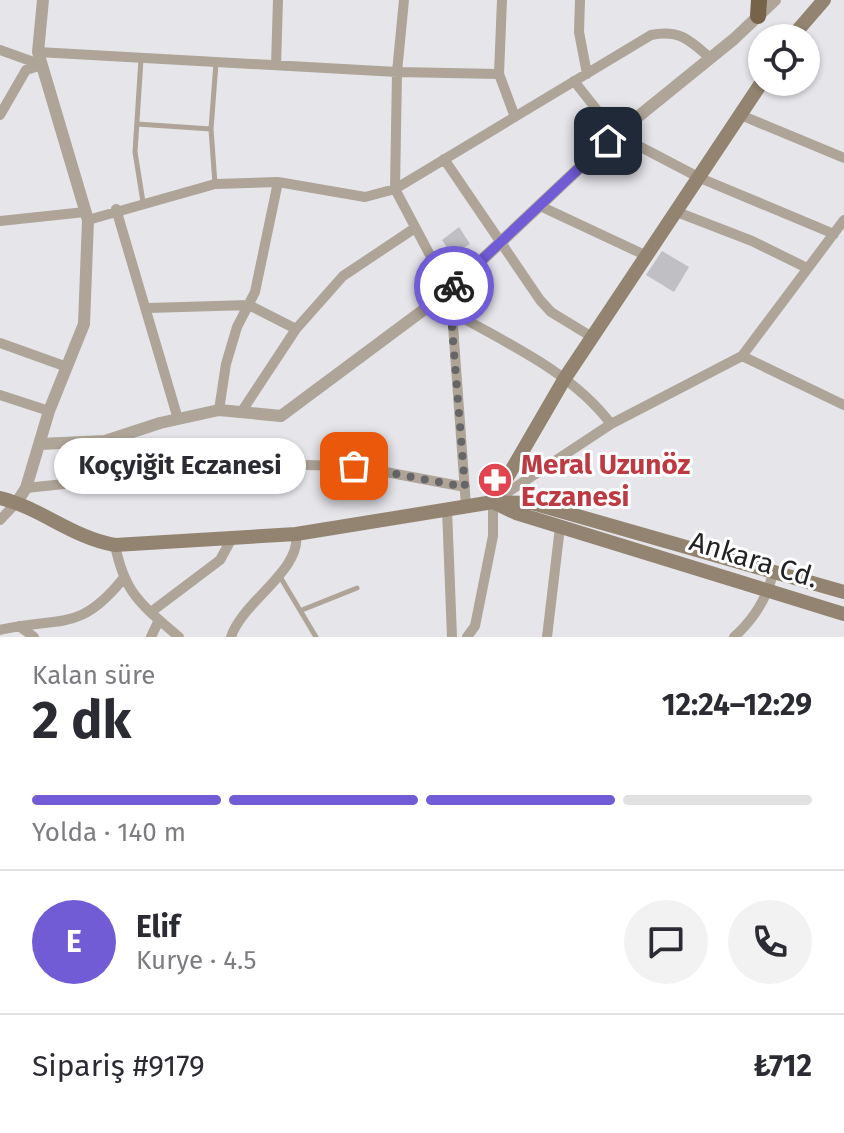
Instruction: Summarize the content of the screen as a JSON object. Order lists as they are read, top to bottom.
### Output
{
  "streets": {
    "main road": ["Ankara Cd."]
  },
  "places": {
    "other": ["Koçyiğit Eczanesi"],
    "pharmacy": ["Meral Uzunöz Eczanesi"]
  },
  "page": {
    "bubble": "Koçyiğit Eczanesi",
    "heading": ["2 dk", "Kalan süre", "12:24–12:29"],
    "panel": [
      "Elif",
      "Kurye · 4.5",
      "Sipariş #9179",
      "₺712"
    ],
    "bar": "Yolda · 140 m",
    "round": "E"
  }
}
